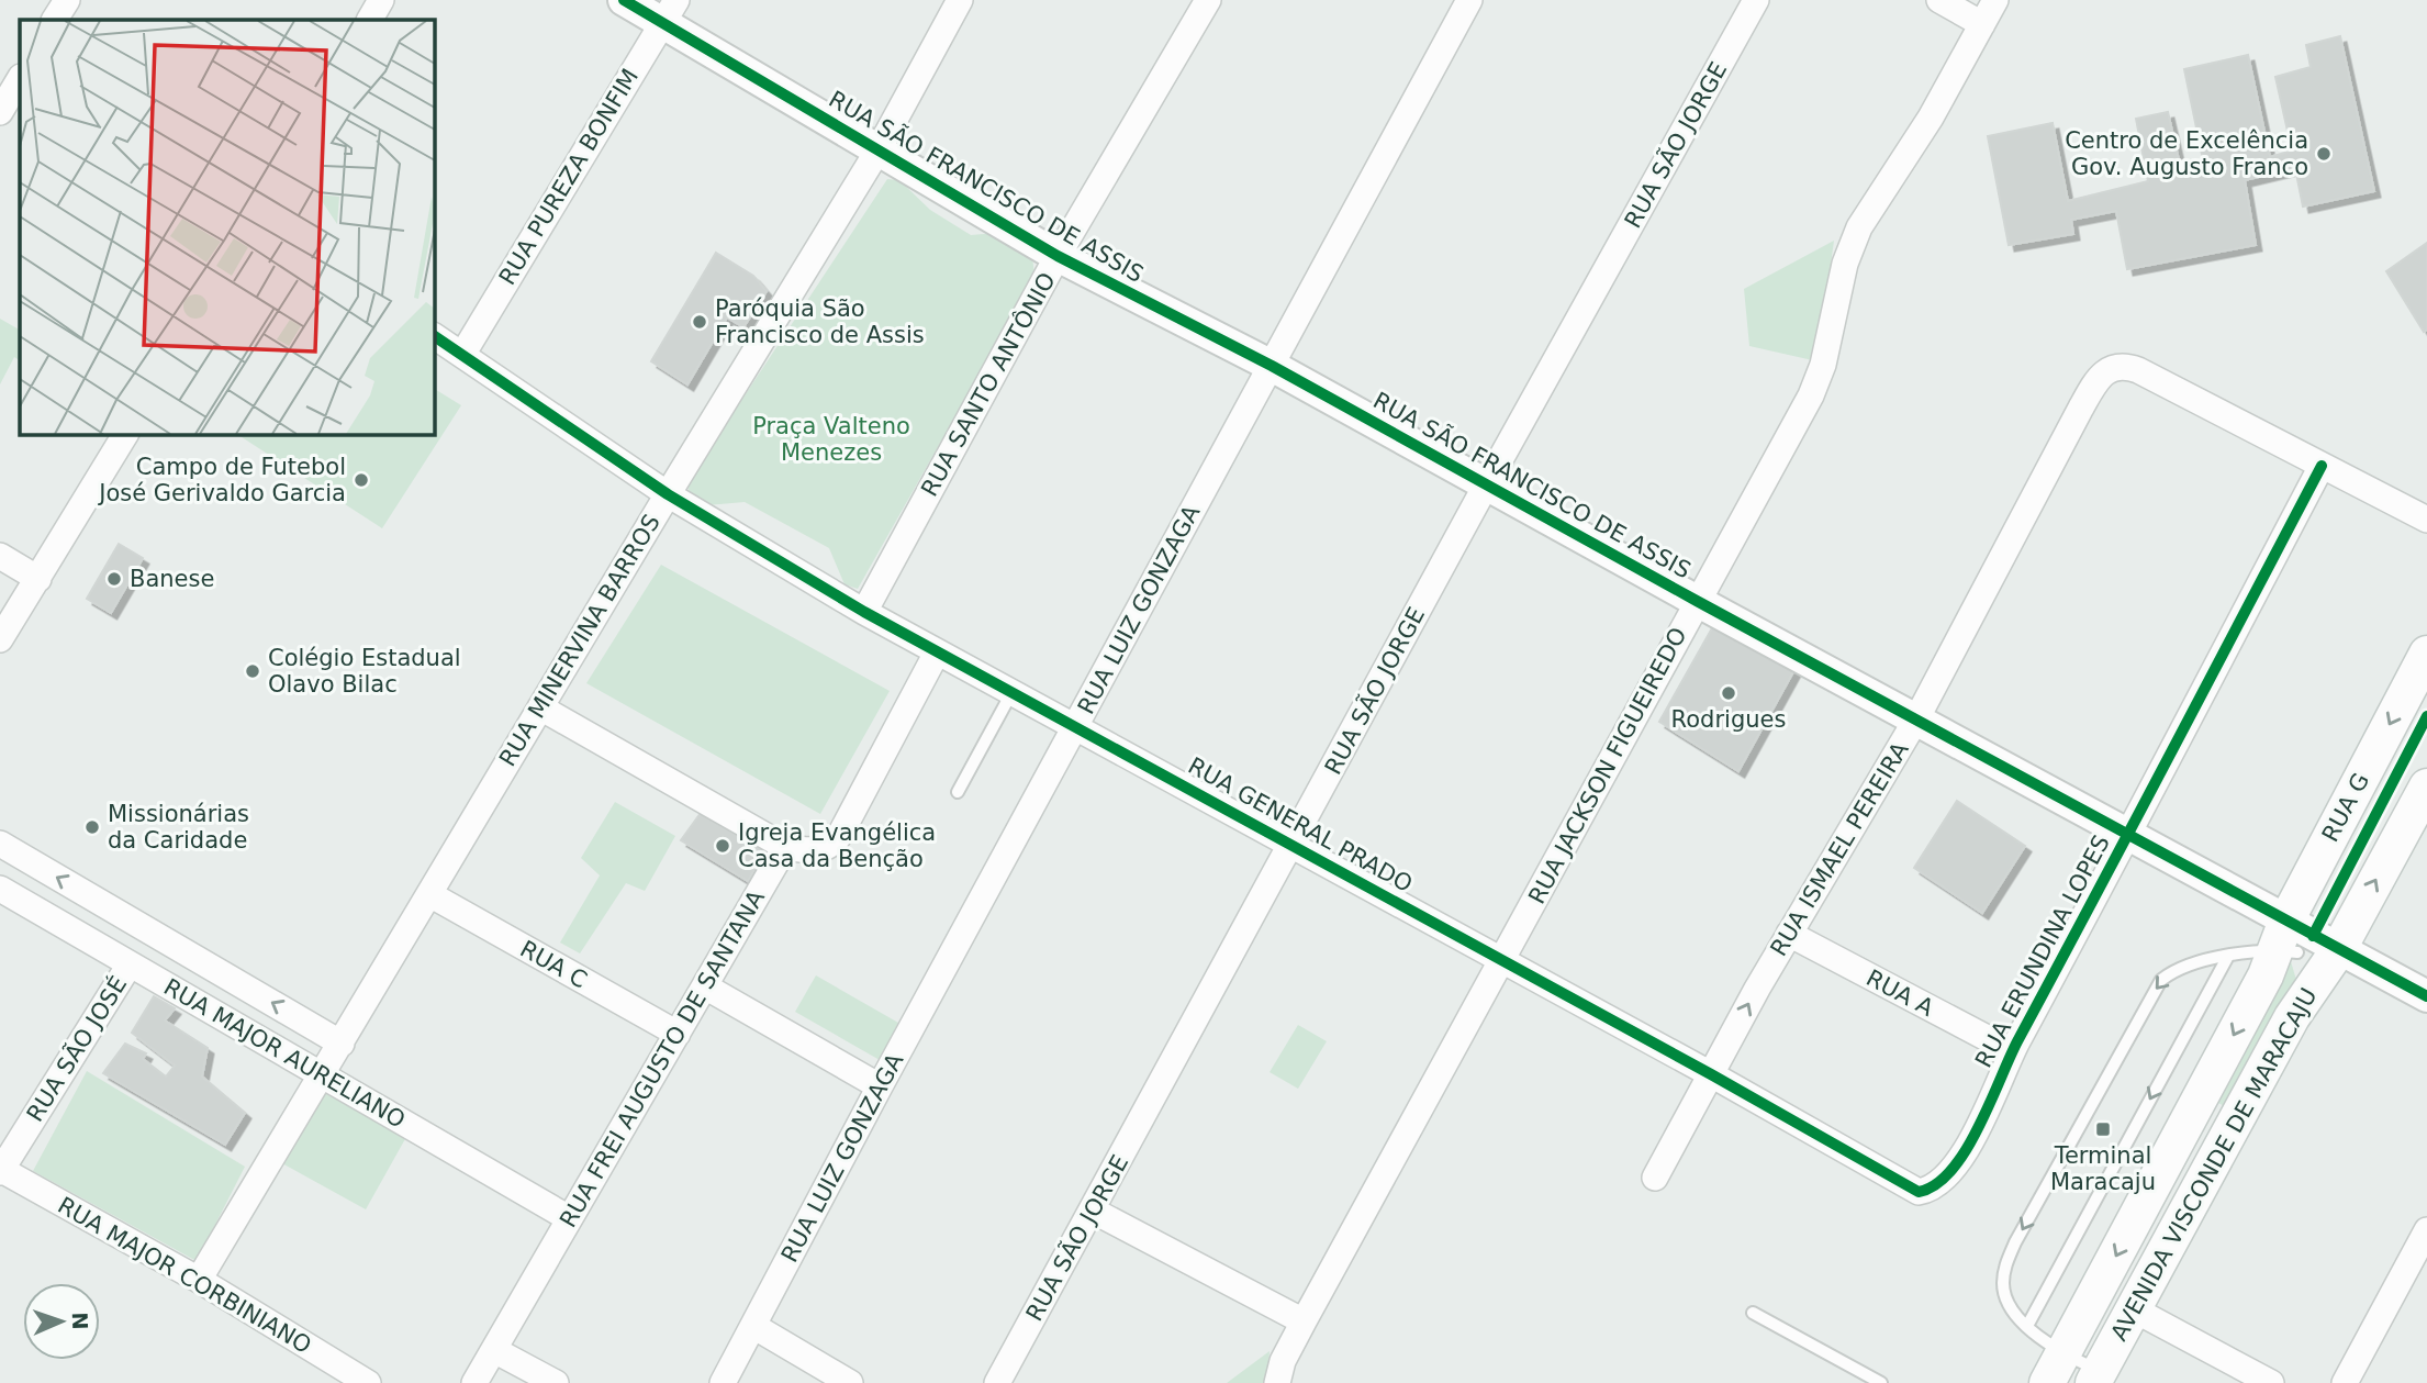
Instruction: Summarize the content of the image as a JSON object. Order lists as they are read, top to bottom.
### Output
{
  "streets": {
    "main road": ["RUA G", "AVENIDA VISCONDE DE MARACAJU"],
    "street": [
      "RUA SÃO JORGE",
      "RUA PUREZA BONFIM",
      "RUA SÃO FRANCISCO DE ASSIS",
      "RUA SANTO ANTÔNIO",
      "RUA LUIZ GONZAGA",
      "RUA MINERVINA BARROS",
      "RUA JACKSON FIGUEIREDO",
      "RUA GENERAL PRADO",
      "RUA ISMAEL PEREIRA",
      "RUA ERUNDINA LOPES",
      "RUA C",
      "RUA A",
      "RUA SÃO JOSÉ",
      "RUA MAJOR AURELIANO",
      "RUA FREI AUGUSTO DE SANTANA",
      "RUA MAJOR CORBINIANO"
    ]
  },
  "crossings": [
    ["RUA SÃO JORGE", "RUA SÃO FRANCISCO DE ASSIS"],
    ["RUA SÃO JORGE", "RUA GENERAL PRADO"],
    ["RUA PUREZA BONFIM", "RUA SÃO FRANCISCO DE ASSIS"],
    ["RUA PUREZA BONFIM", "RUA GENERAL PRADO"],
    ["RUA SÃO FRANCISCO DE ASSIS", "RUA SANTO ANTÔNIO"],
    ["RUA SÃO FRANCISCO DE ASSIS", "RUA LUIZ GONZAGA"],
    ["RUA SÃO FRANCISCO DE ASSIS", "RUA MINERVINA BARROS"],
    ["RUA SÃO FRANCISCO DE ASSIS", "RUA JACKSON FIGUEIREDO"],
    ["RUA SÃO FRANCISCO DE ASSIS", "RUA G"],
    ["RUA SÃO FRANCISCO DE ASSIS", "RUA ISMAEL PEREIRA"],
    ["RUA SÃO FRANCISCO DE ASSIS", "RUA ERUNDINA LOPES"],
    ["RUA SÃO FRANCISCO DE ASSIS", "AVENIDA VISCONDE DE MARACAJU"],
    ["RUA SANTO ANTÔNIO", "RUA GENERAL PRADO"],
    ["RUA LUIZ GONZAGA", "RUA GENERAL PRADO"],
    ["RUA MINERVINA BARROS", "RUA GENERAL PRADO"],
    ["RUA MINERVINA BARROS", "RUA C"],
    ["RUA MINERVINA BARROS", "RUA MAJOR AURELIANO"],
    ["RUA MINERVINA BARROS", "RUA MAJOR CORBINIANO"],
    ["RUA JACKSON FIGUEIREDO", "RUA GENERAL PRADO"],
    ["RUA G", "AVENIDA VISCONDE DE MARACAJU"],
    ["RUA GENERAL PRADO", "RUA ISMAEL PEREIRA"],
    ["RUA GENERAL PRADO", "RUA ERUNDINA LOPES"],
    ["RUA ISMAEL PEREIRA", "RUA ERUNDINA LOPES"],
    ["RUA ISMAEL PEREIRA", "RUA A"],
    ["RUA ERUNDINA LOPES", "RUA A"],
    ["RUA C", "RUA FREI AUGUSTO DE SANTANA"],
    ["RUA SÃO JOSÉ", "RUA MAJOR AURELIANO"],
    ["RUA SÃO JOSÉ", "RUA MAJOR CORBINIANO"],
    ["RUA MAJOR AURELIANO", "RUA FREI AUGUSTO DE SANTANA"]
  ],
  "one_way": ["RUA G"],
  "parks": ["Praça Valteno Menezes"],
  "places": {
    "other": [
      "Centro de Excelência Gov. Augusto Franco",
      "Paróquia São Francisco de Assis",
      "Campo de Futebol José Gerivaldo Garcia",
      "Banese",
      "Colégio Estadual Olavo Bilac",
      "Rodrigues",
      "Missionárias da Caridade",
      "Igreja Evangélica Casa da Benção"
    ],
    "transit": ["Terminal Maracaju"]
  },
  "north": "right"
}
